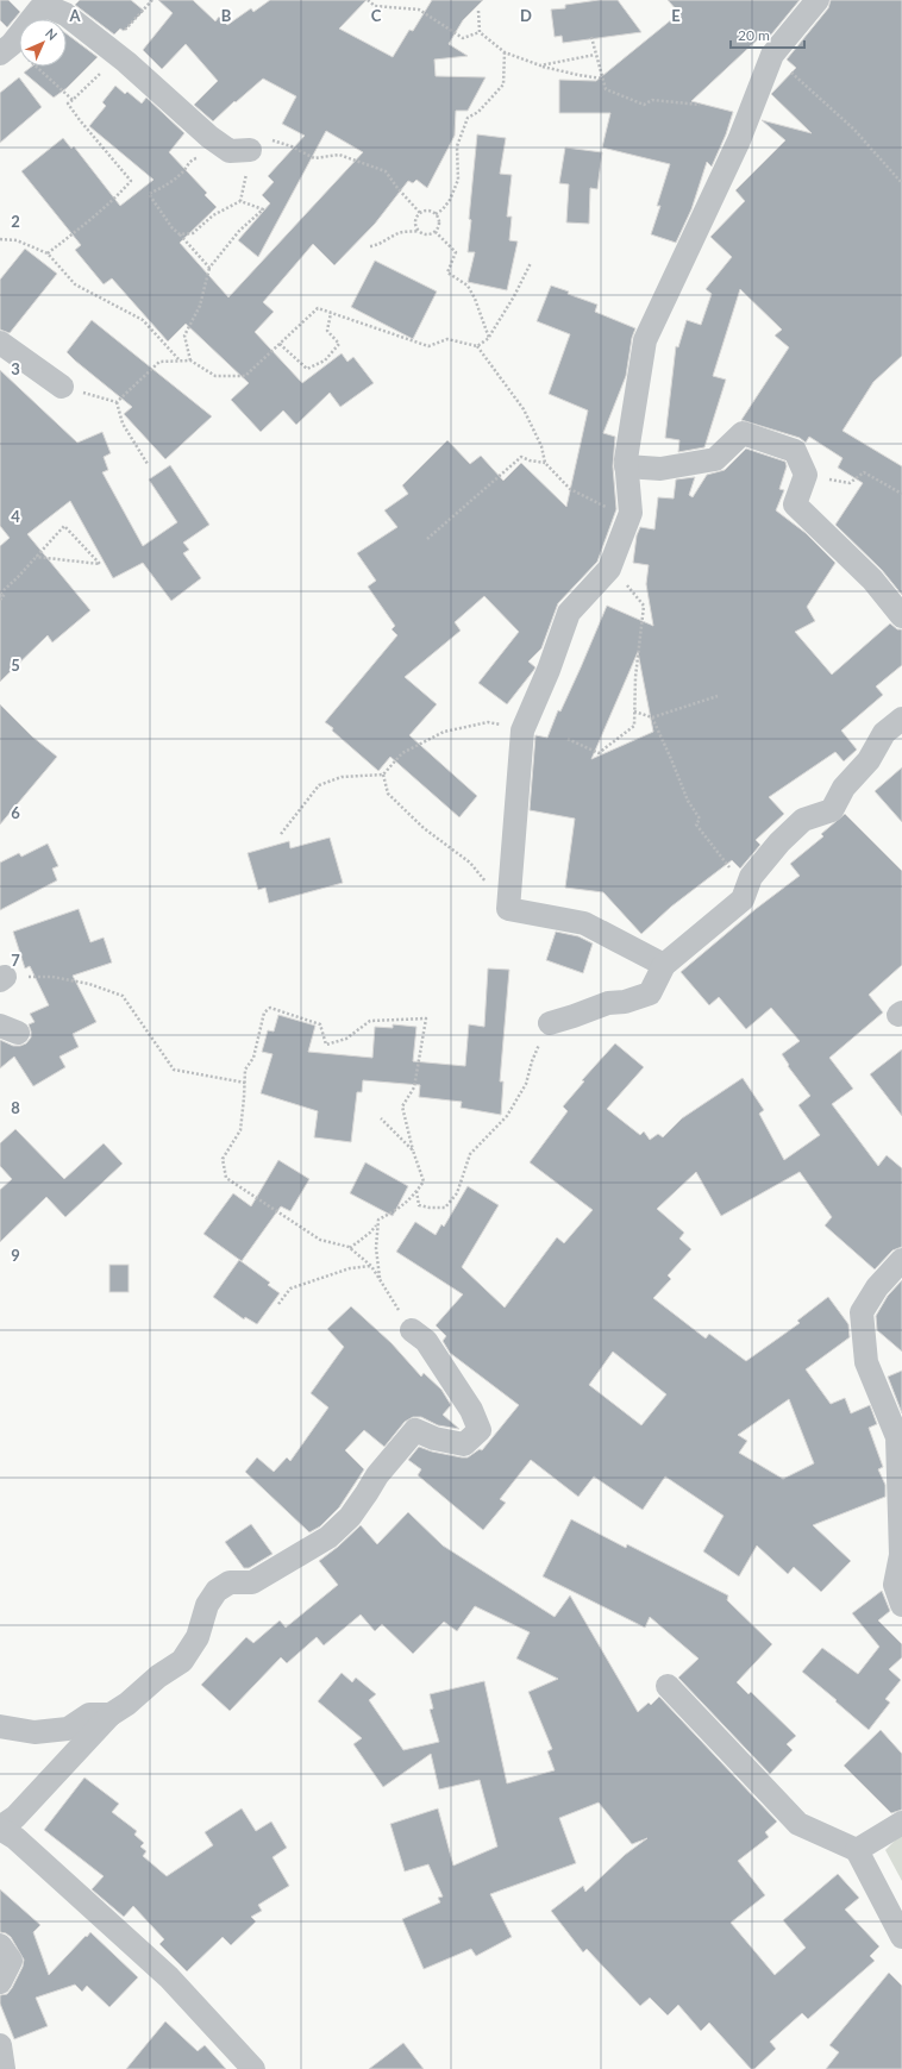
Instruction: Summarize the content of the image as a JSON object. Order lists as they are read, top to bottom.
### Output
{
  "scale_bar": "20 m",
  "north": "top right",
  "grid": {
    "columns": [
      "A",
      "B",
      "C",
      "D",
      "E"
    ],
    "rows": [
      "2",
      "3",
      "4",
      "5",
      "6",
      "7",
      "8",
      "9"
    ]
  }
}
